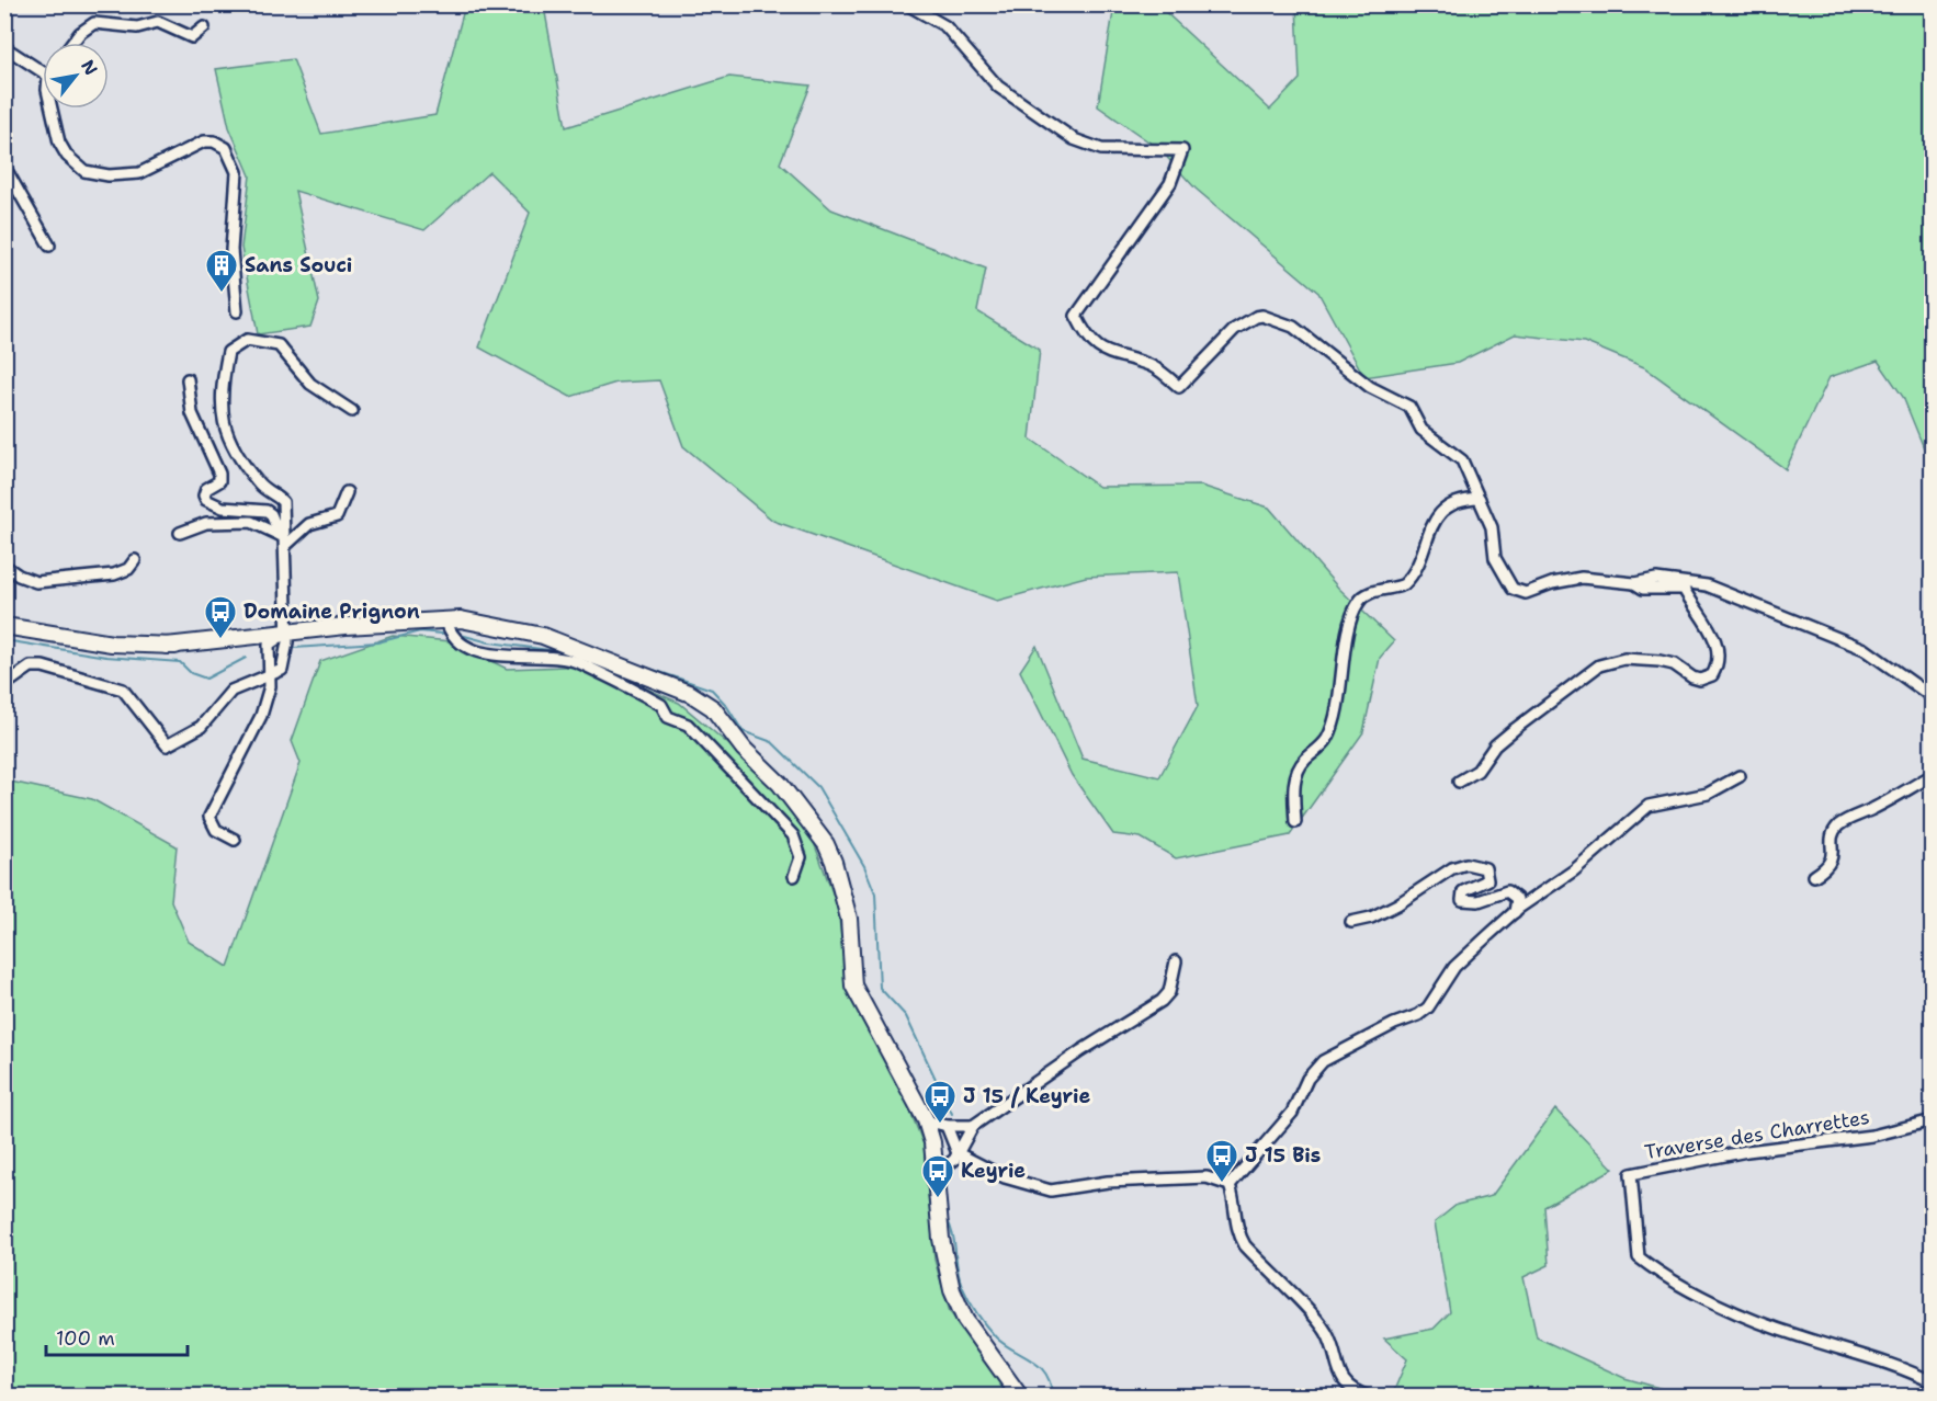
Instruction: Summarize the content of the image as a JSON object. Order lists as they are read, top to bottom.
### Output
{
  "streets": {
    "street": ["Traverse des Charrettes"]
  },
  "places": {
    "building": ["Sans Souci"],
    "bus stop": [
      "Domaine Prignon",
      "J 15 / Keyrie",
      "J 15 Bis",
      "Keyrie"
    ]
  },
  "scale_bar": "100 m",
  "north": "top right"
}
